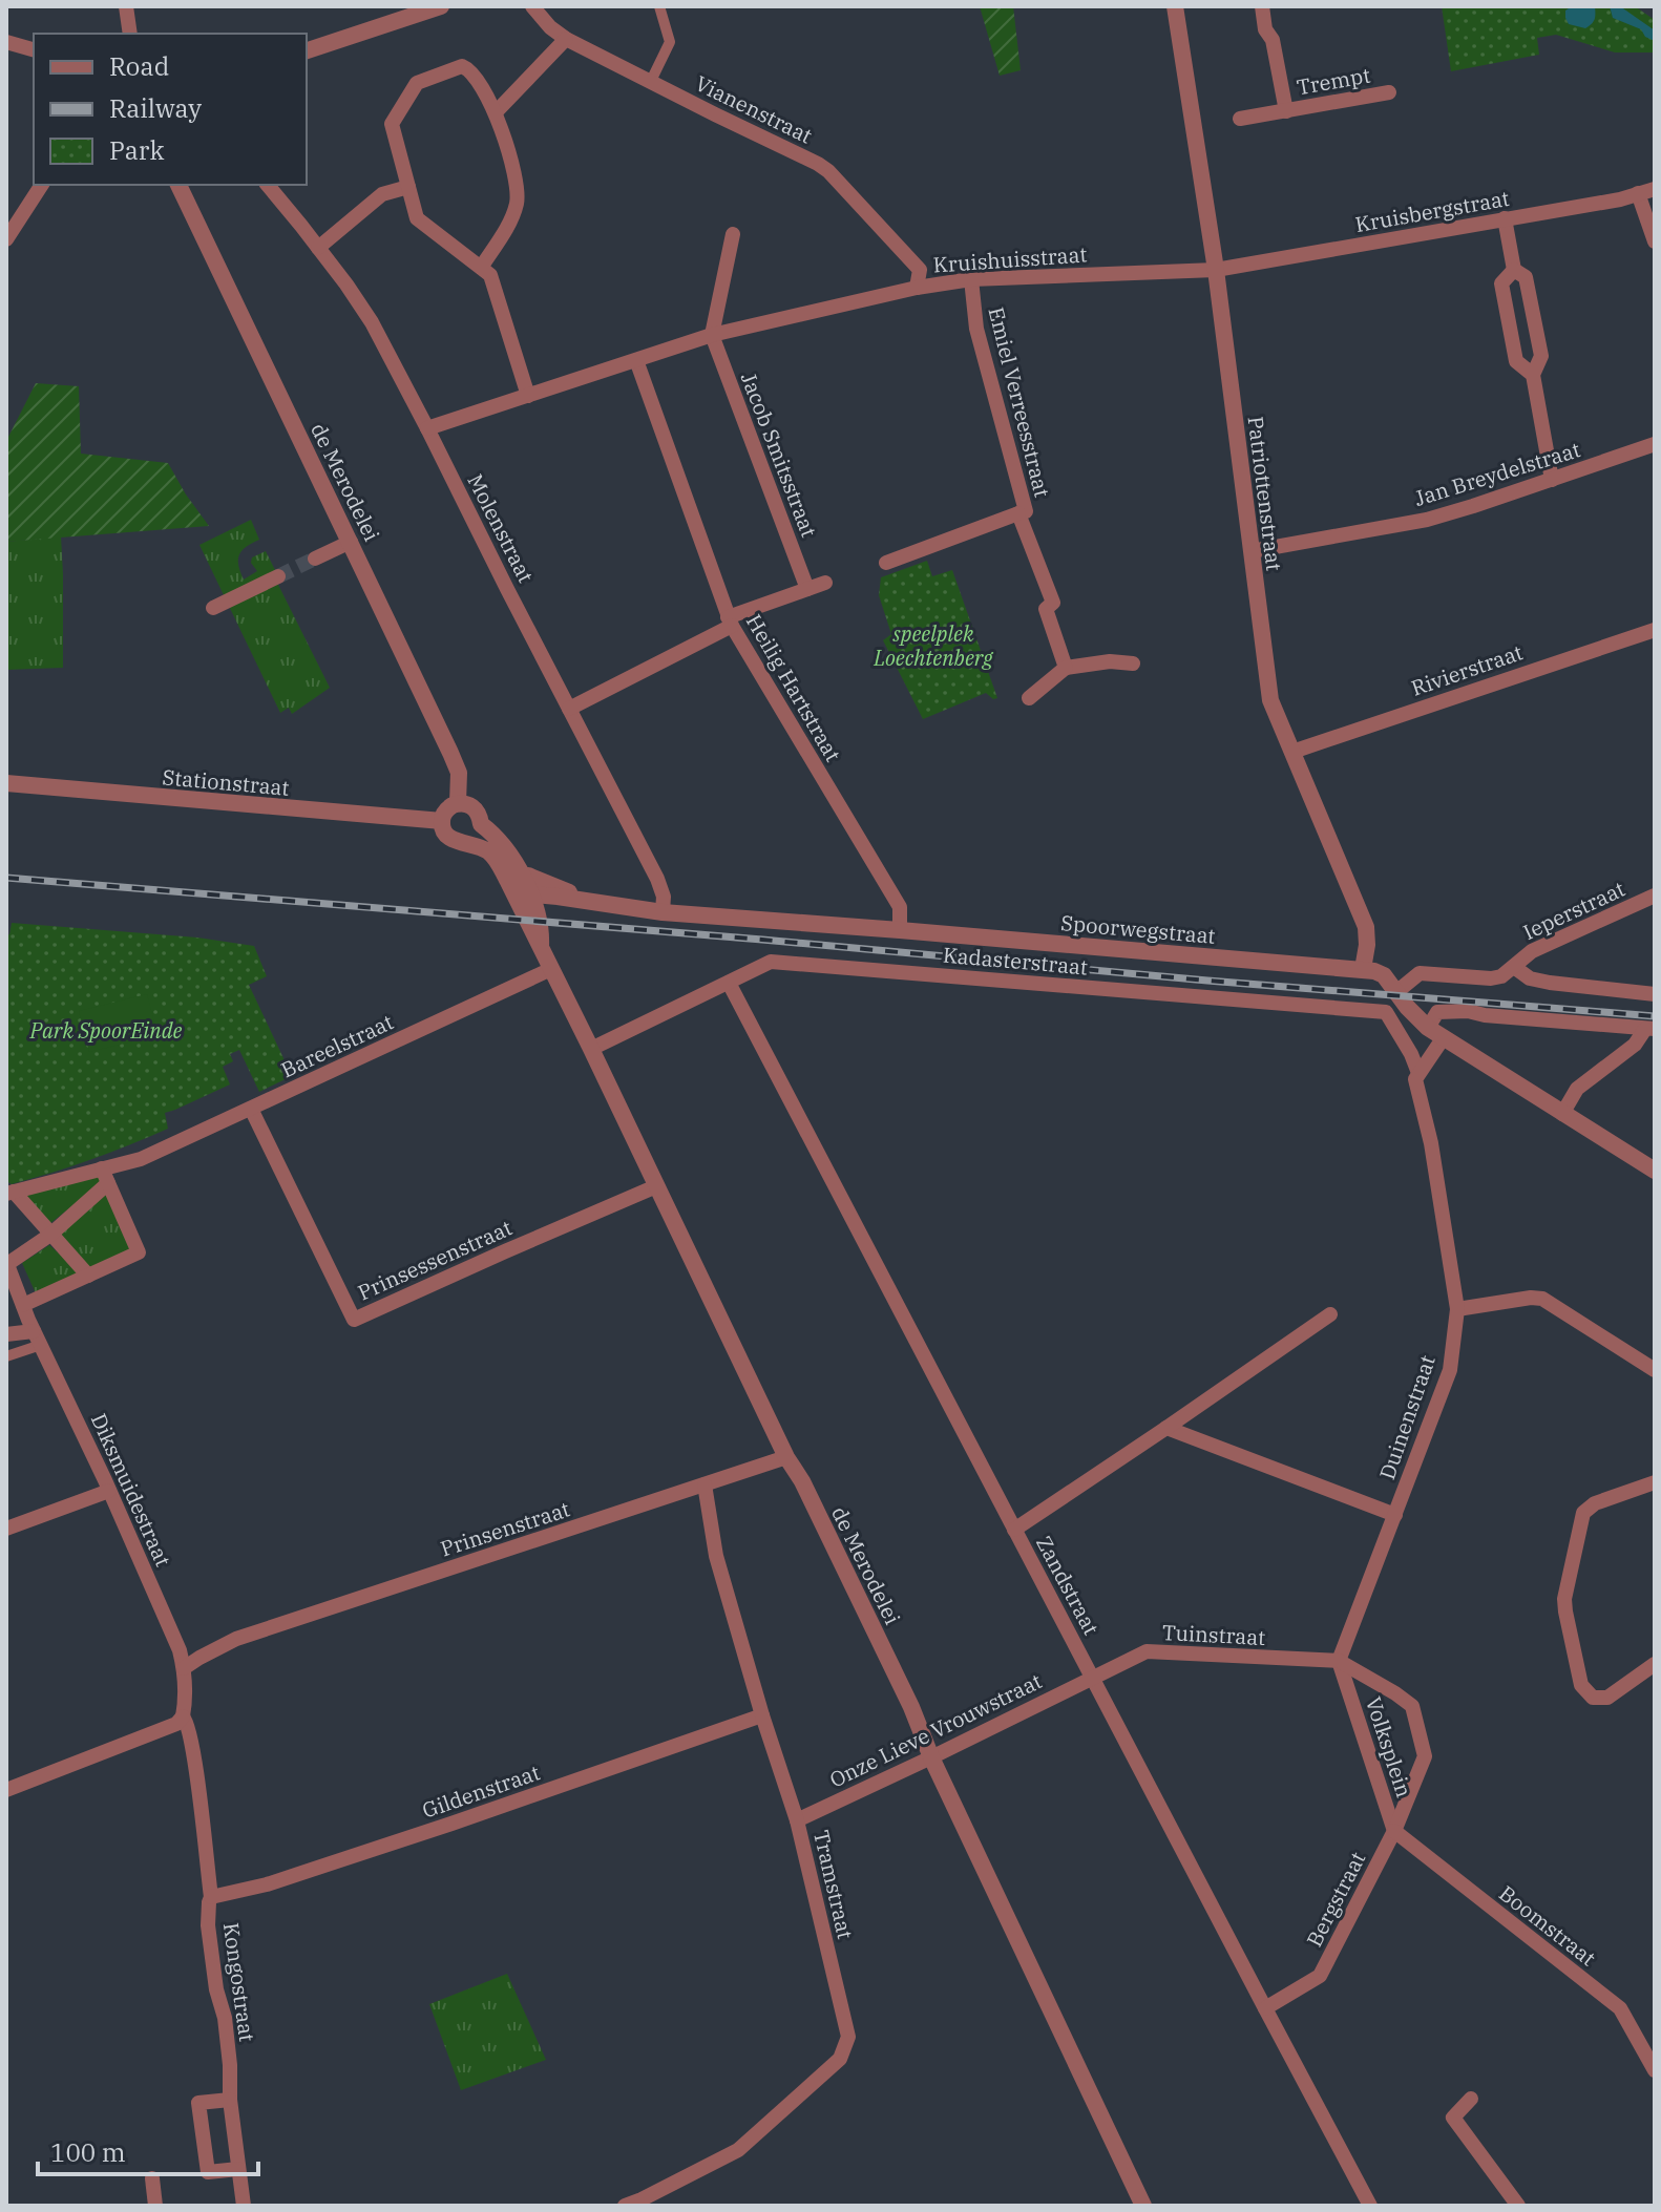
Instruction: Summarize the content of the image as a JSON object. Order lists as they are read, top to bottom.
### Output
{
  "streets": {
    "street": [
      "Trempt",
      "Vianenstraat",
      "Kruisbergstraat",
      "Kruishuisstraat",
      "Emiel Verreesstraat",
      "Jacob Smitsstraat",
      "Jan Breydelstraat",
      "de Merodelei",
      "Patriottenstraat",
      "Molenstraat",
      "Rivierstraat",
      "Heilig Hartstraat",
      "Stationstraat",
      "Ieperstraat",
      "Spoorwegstraat",
      "Kadasterstraat",
      "Bareelstraat",
      "Prinsessenstraat",
      "Duinenstraat",
      "Diksmuidestraat",
      "Prinsenstraat",
      "Zandstraat",
      "Tuinstraat",
      "Onze Lieve Vrouwstraat",
      "Volksplein",
      "Gildenstraat",
      "Tramstraat",
      "Bergstraat",
      "Boomstraat",
      "Kongostraat"
    ]
  },
  "crossings": [
    ["Vianenstraat", "Kruishuisstraat"],
    ["Kruisbergstraat", "Kruishuisstraat"],
    ["Kruisbergstraat", "Patriottenstraat"],
    ["Kruishuisstraat", "Emiel Verreesstraat"],
    ["Kruishuisstraat", "Jacob Smitsstraat"],
    ["Kruishuisstraat", "Patriottenstraat"],
    ["Kruishuisstraat", "Molenstraat"],
    ["Kruishuisstraat", "Heilig Hartstraat"],
    ["Jan Breydelstraat", "Patriottenstraat"],
    ["de Merodelei", "Stationstraat"],
    ["de Merodelei", "Spoorwegstraat"],
    ["de Merodelei", "Kadasterstraat"],
    ["de Merodelei", "Bareelstraat"],
    ["de Merodelei", "Prinsessenstraat"],
    ["de Merodelei", "Prinsenstraat"],
    ["de Merodelei", "Onze Lieve Vrouwstraat"],
    ["Patriottenstraat", "Rivierstraat"],
    ["Patriottenstraat", "Spoorwegstraat"],
    ["Molenstraat", "Spoorwegstraat"],
    ["Heilig Hartstraat", "Spoorwegstraat"],
    ["Kadasterstraat", "Duinenstraat"],
    ["Kadasterstraat", "Zandstraat"],
    ["Bareelstraat", "Prinsessenstraat"],
    ["Duinenstraat", "Tuinstraat"],
    ["Duinenstraat", "Volksplein"],
    ["Diksmuidestraat", "Prinsenstraat"],
    ["Diksmuidestraat", "Kongostraat"],
    ["Prinsenstraat", "Tramstraat"],
    ["Zandstraat", "Tuinstraat"],
    ["Zandstraat", "Onze Lieve Vrouwstraat"],
    ["Zandstraat", "Bergstraat"],
    ["Tuinstraat", "Onze Lieve Vrouwstraat"],
    ["Tuinstraat", "Volksplein"],
    ["Onze Lieve Vrouwstraat", "Tramstraat"],
    ["Volksplein", "Bergstraat"],
    ["Volksplein", "Boomstraat"],
    ["Gildenstraat", "Tramstraat"],
    ["Gildenstraat", "Kongostraat"],
    ["Bergstraat", "Boomstraat"]
  ],
  "parks": ["speelplek Loechtenberg", "Park SpoorEinde"],
  "legend": ["Road", "Railway", "Park"],
  "scale_bar": "100 m"
}
